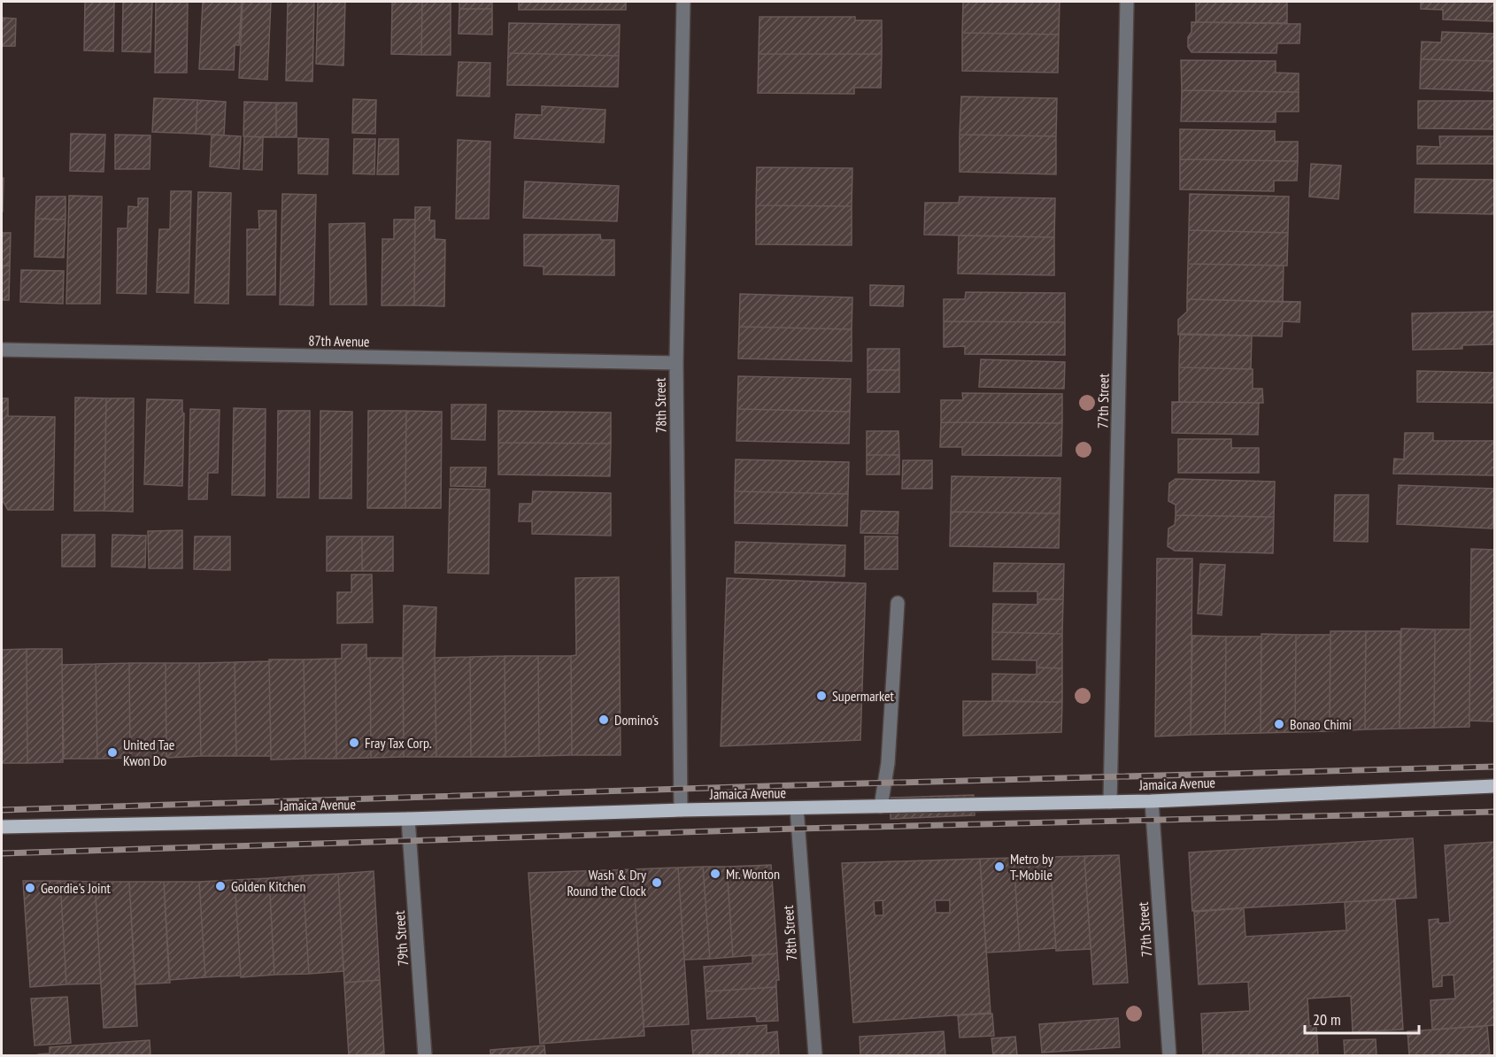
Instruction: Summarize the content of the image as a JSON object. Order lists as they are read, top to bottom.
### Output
{
  "streets": {
    "main road": ["Jamaica Avenue"],
    "street": [
      "87th Avenue",
      "77th Street",
      "78th Street",
      "79th Street"
    ]
  },
  "crossings": [
    ["87th Avenue", "78th Street"],
    ["77th Street", "Jamaica Avenue"],
    ["78th Street", "Jamaica Avenue"],
    ["Jamaica Avenue", "79th Street"]
  ],
  "places": [
    "Supermarket",
    "Domino's",
    "Bonao Chimi",
    "Fray Tax Corp.",
    "United Tae Kwon Do",
    "Metro by T-Mobile",
    "Mr. Wonton",
    "Wash & Dry Round the Clock",
    "Golden Kitchen",
    "Geordie's Joint"
  ],
  "scale_bar": "20 m"
}
